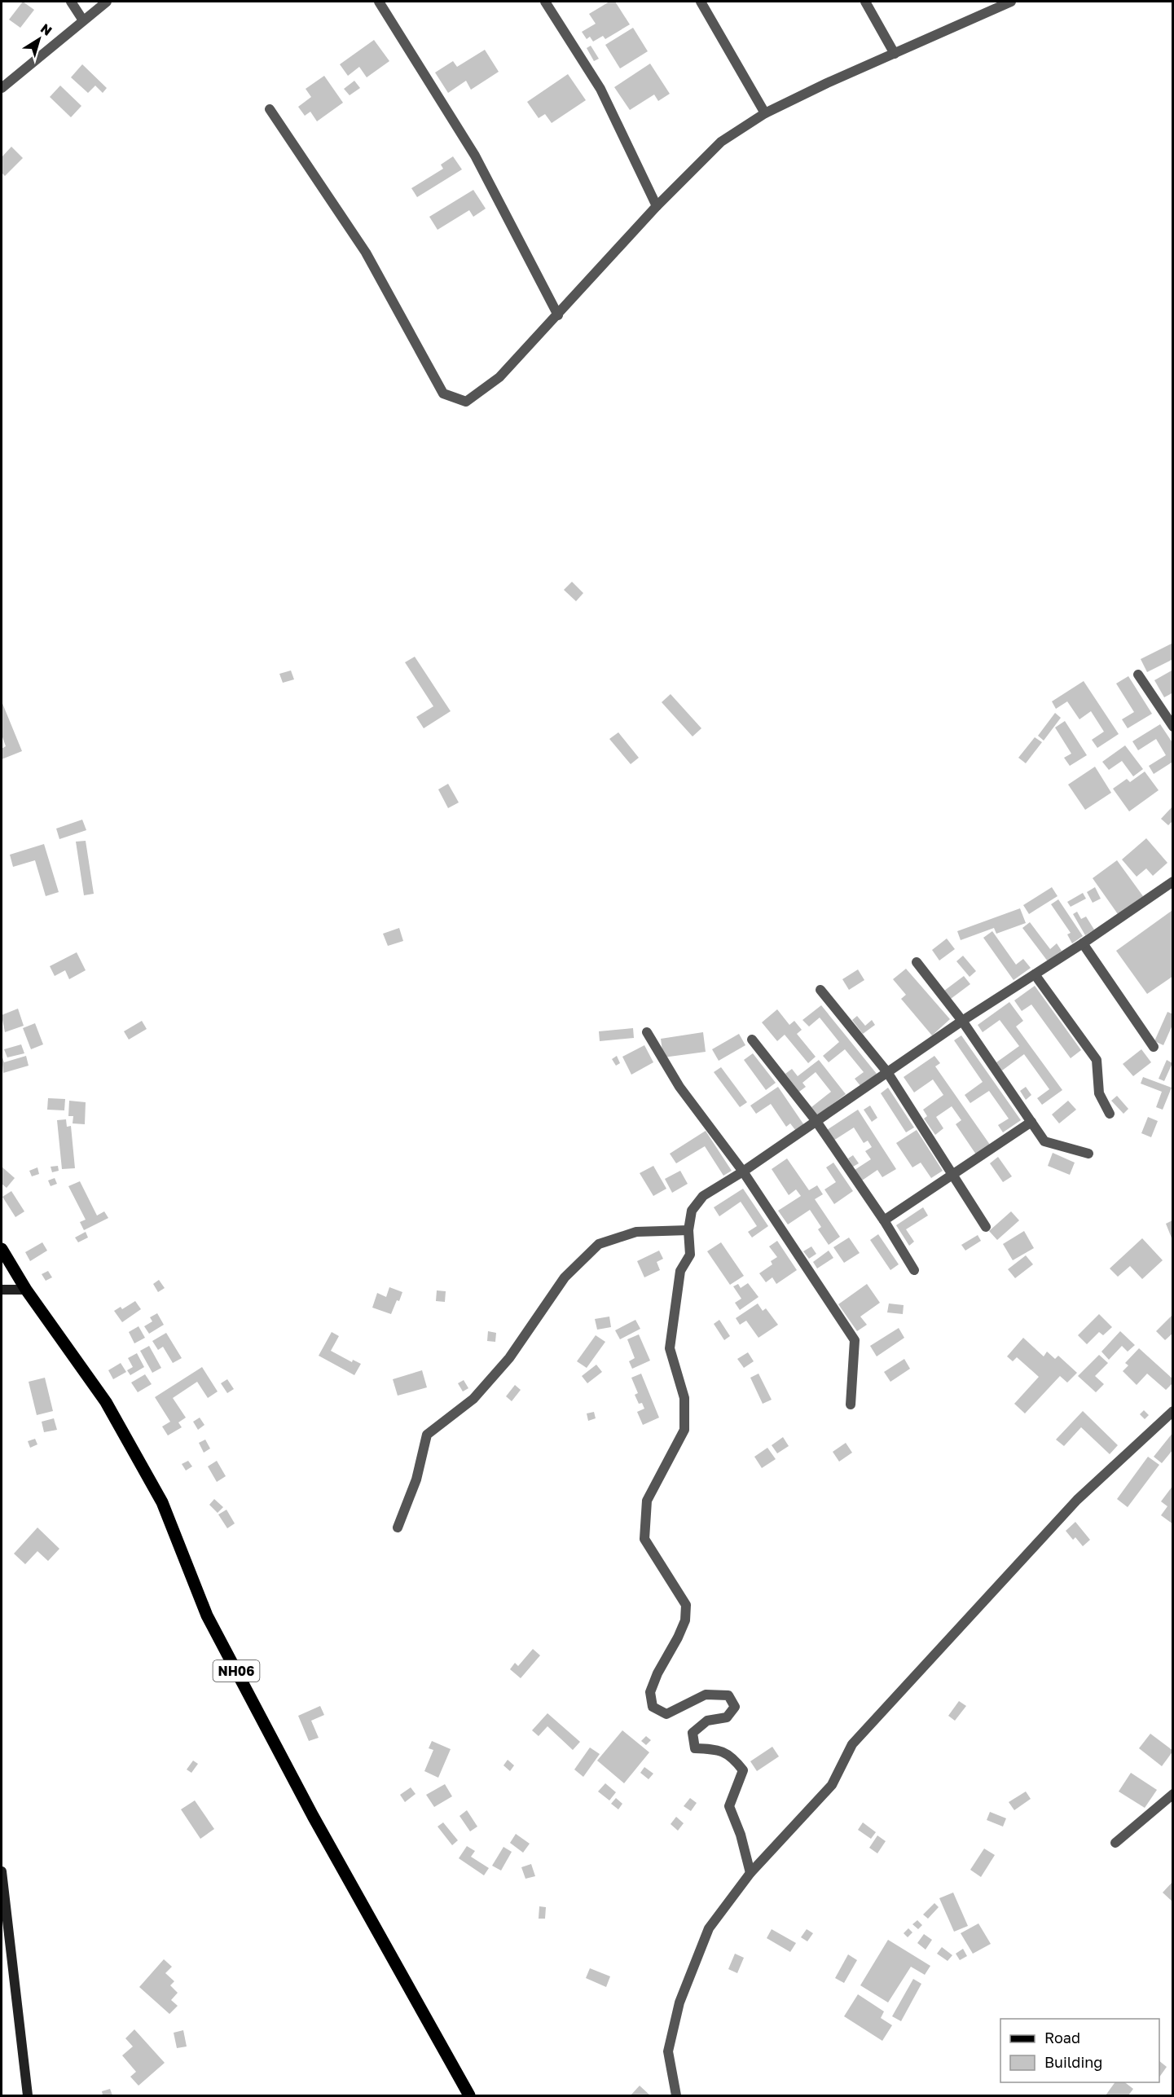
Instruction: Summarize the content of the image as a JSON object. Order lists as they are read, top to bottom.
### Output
{
  "streets": {
    "main road": ["NH06"]
  },
  "legend": ["Road", "Building"],
  "north": "top right"
}
